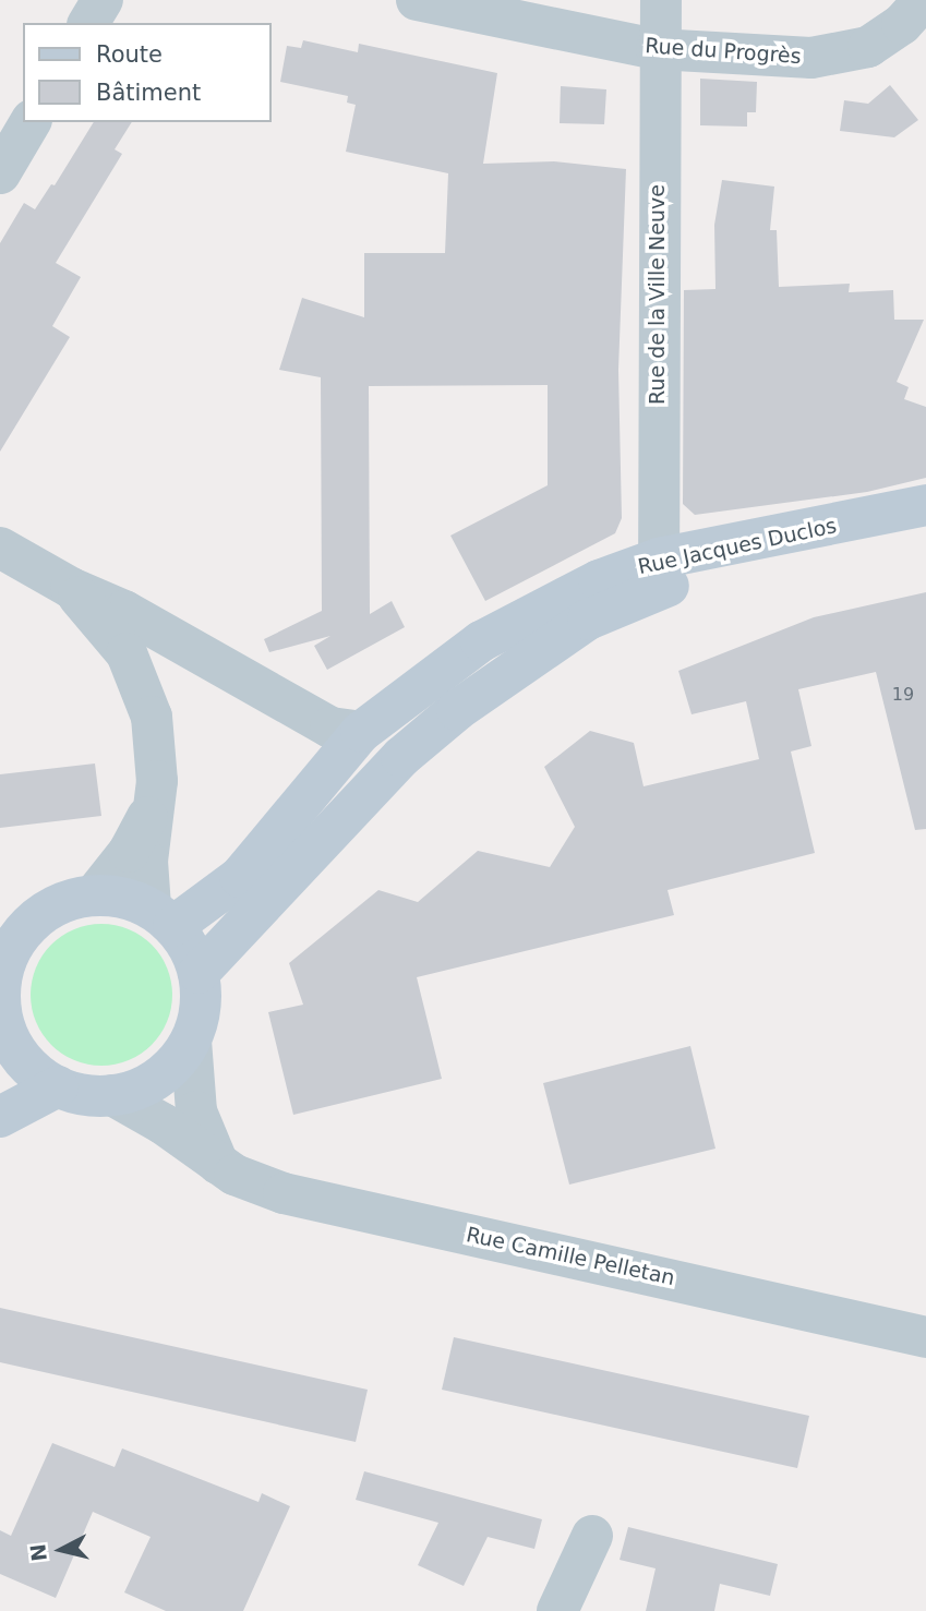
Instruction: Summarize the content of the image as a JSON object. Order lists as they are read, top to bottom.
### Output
{
  "streets": {
    "main road": ["Rue Jacques Duclos"],
    "street": ["Rue du Progrès", "Rue de la Ville Neuve", "Rue Camille Pelletan"]
  },
  "crossings": [
    ["Rue du Progrès", "Rue de la Ville Neuve"],
    ["Rue de la Ville Neuve", "Rue Jacques Duclos"],
    ["Rue Jacques Duclos", "Rue Camille Pelletan"]
  ],
  "house_numbers": ["19"],
  "legend": ["Route", "Bâtiment"],
  "north": "left"
}
